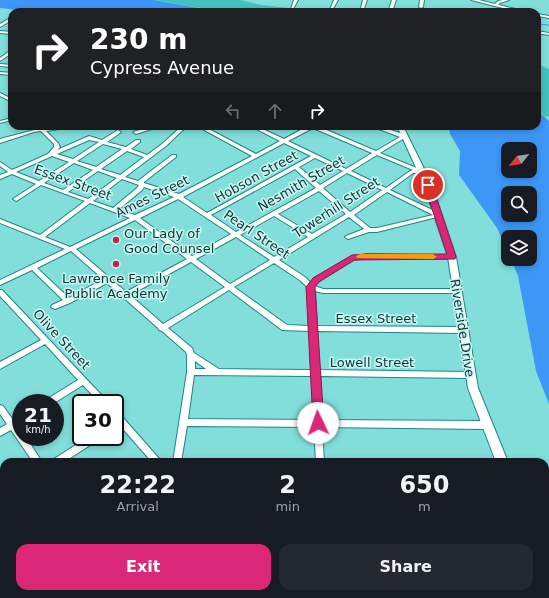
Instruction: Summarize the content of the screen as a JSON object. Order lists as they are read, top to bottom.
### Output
{
  "streets": {
    "main road": ["Riverside Drive"],
    "street": [
      "Hobson Street",
      "Essex Street",
      "Nesmith Street",
      "Ames Street",
      "Towerhill Street",
      "Pearl Street",
      "Olive Street",
      "Lowell Street"
    ]
  },
  "crossings": [
    ["Hobson Street", "Pearl Street"],
    ["Essex Street", "Nesmith Street"],
    ["Essex Street", "Ames Street"],
    ["Essex Street", "Towerhill Street"],
    ["Essex Street", "Riverside Drive"],
    ["Nesmith Street", "Pearl Street"],
    ["Nesmith Street", "Riverside Drive"],
    ["Nesmith Street", "Lowell Street"],
    ["Ames Street", "Pearl Street"],
    ["Ames Street", "Lowell Street"],
    ["Towerhill Street", "Pearl Street"],
    ["Towerhill Street", "Riverside Drive"],
    ["Towerhill Street", "Lowell Street"],
    ["Riverside Drive", "Lowell Street"]
  ],
  "places": ["Our Lady of Good Counsel", "Lawrence Family Public Academy"],
  "north": "bottom left",
  "page": {
    "turn": ["230 m", "Cypress Avenue"],
    "speed": "21 km/h",
    "limit": "30",
    "eta": [
      "22:22",
      "Arrival",
      "2",
      "min",
      "650",
      "m"
    ],
    "buttons": ["Exit", "Share"]
  }
}
